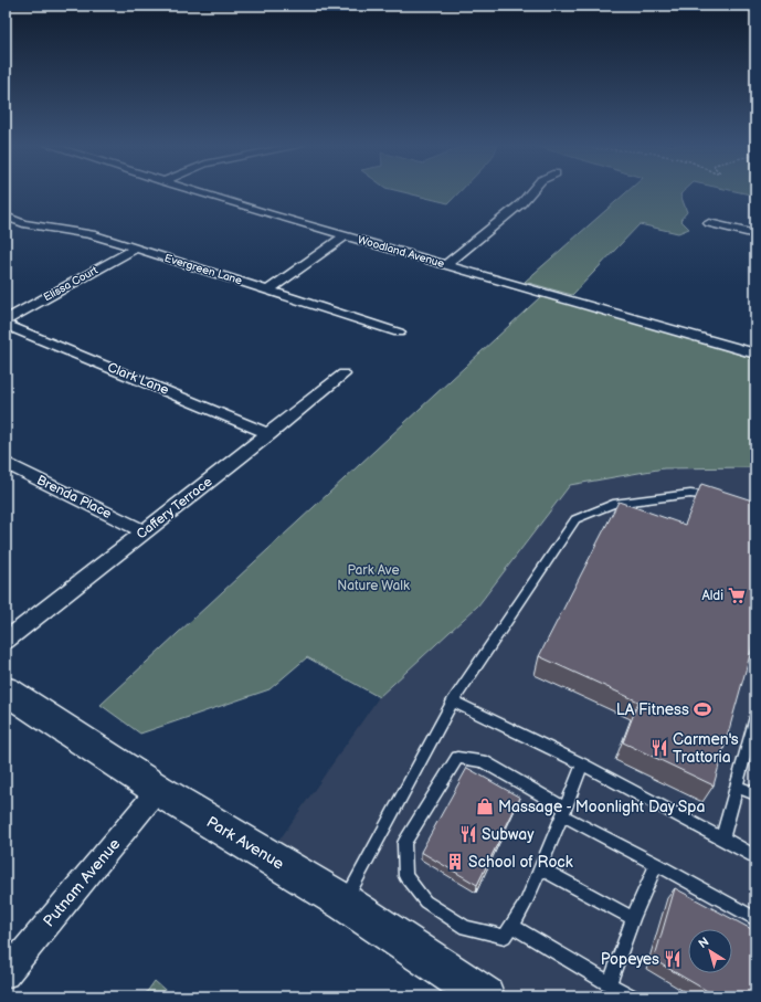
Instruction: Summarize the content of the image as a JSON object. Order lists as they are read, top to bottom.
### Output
{
  "streets": {
    "main road": ["Park Avenue"],
    "street": [
      "Woodland Avenue",
      "Evergreen Lane",
      "Elissa Court",
      "Clark Lane",
      "Brenda Place",
      "Caffery Terrace",
      "Putnam Avenue"
    ]
  },
  "crossings": [
    ["Evergreen Lane", "Elissa Court"],
    ["Clark Lane", "Caffery Terrace"],
    ["Brenda Place", "Caffery Terrace"],
    ["Park Avenue", "Putnam Avenue"]
  ],
  "parks": ["Park Ave Nature Walk"],
  "places": {
    "supermarket": ["Aldi"],
    "sports": ["LA Fitness"],
    "restaurant": ["Carmen's Trattoria", "Subway", "Popeyes"],
    "shop": ["Massage - Moonlight Day Spa"],
    "building": ["School of Rock"]
  },
  "north": "top left"
}
